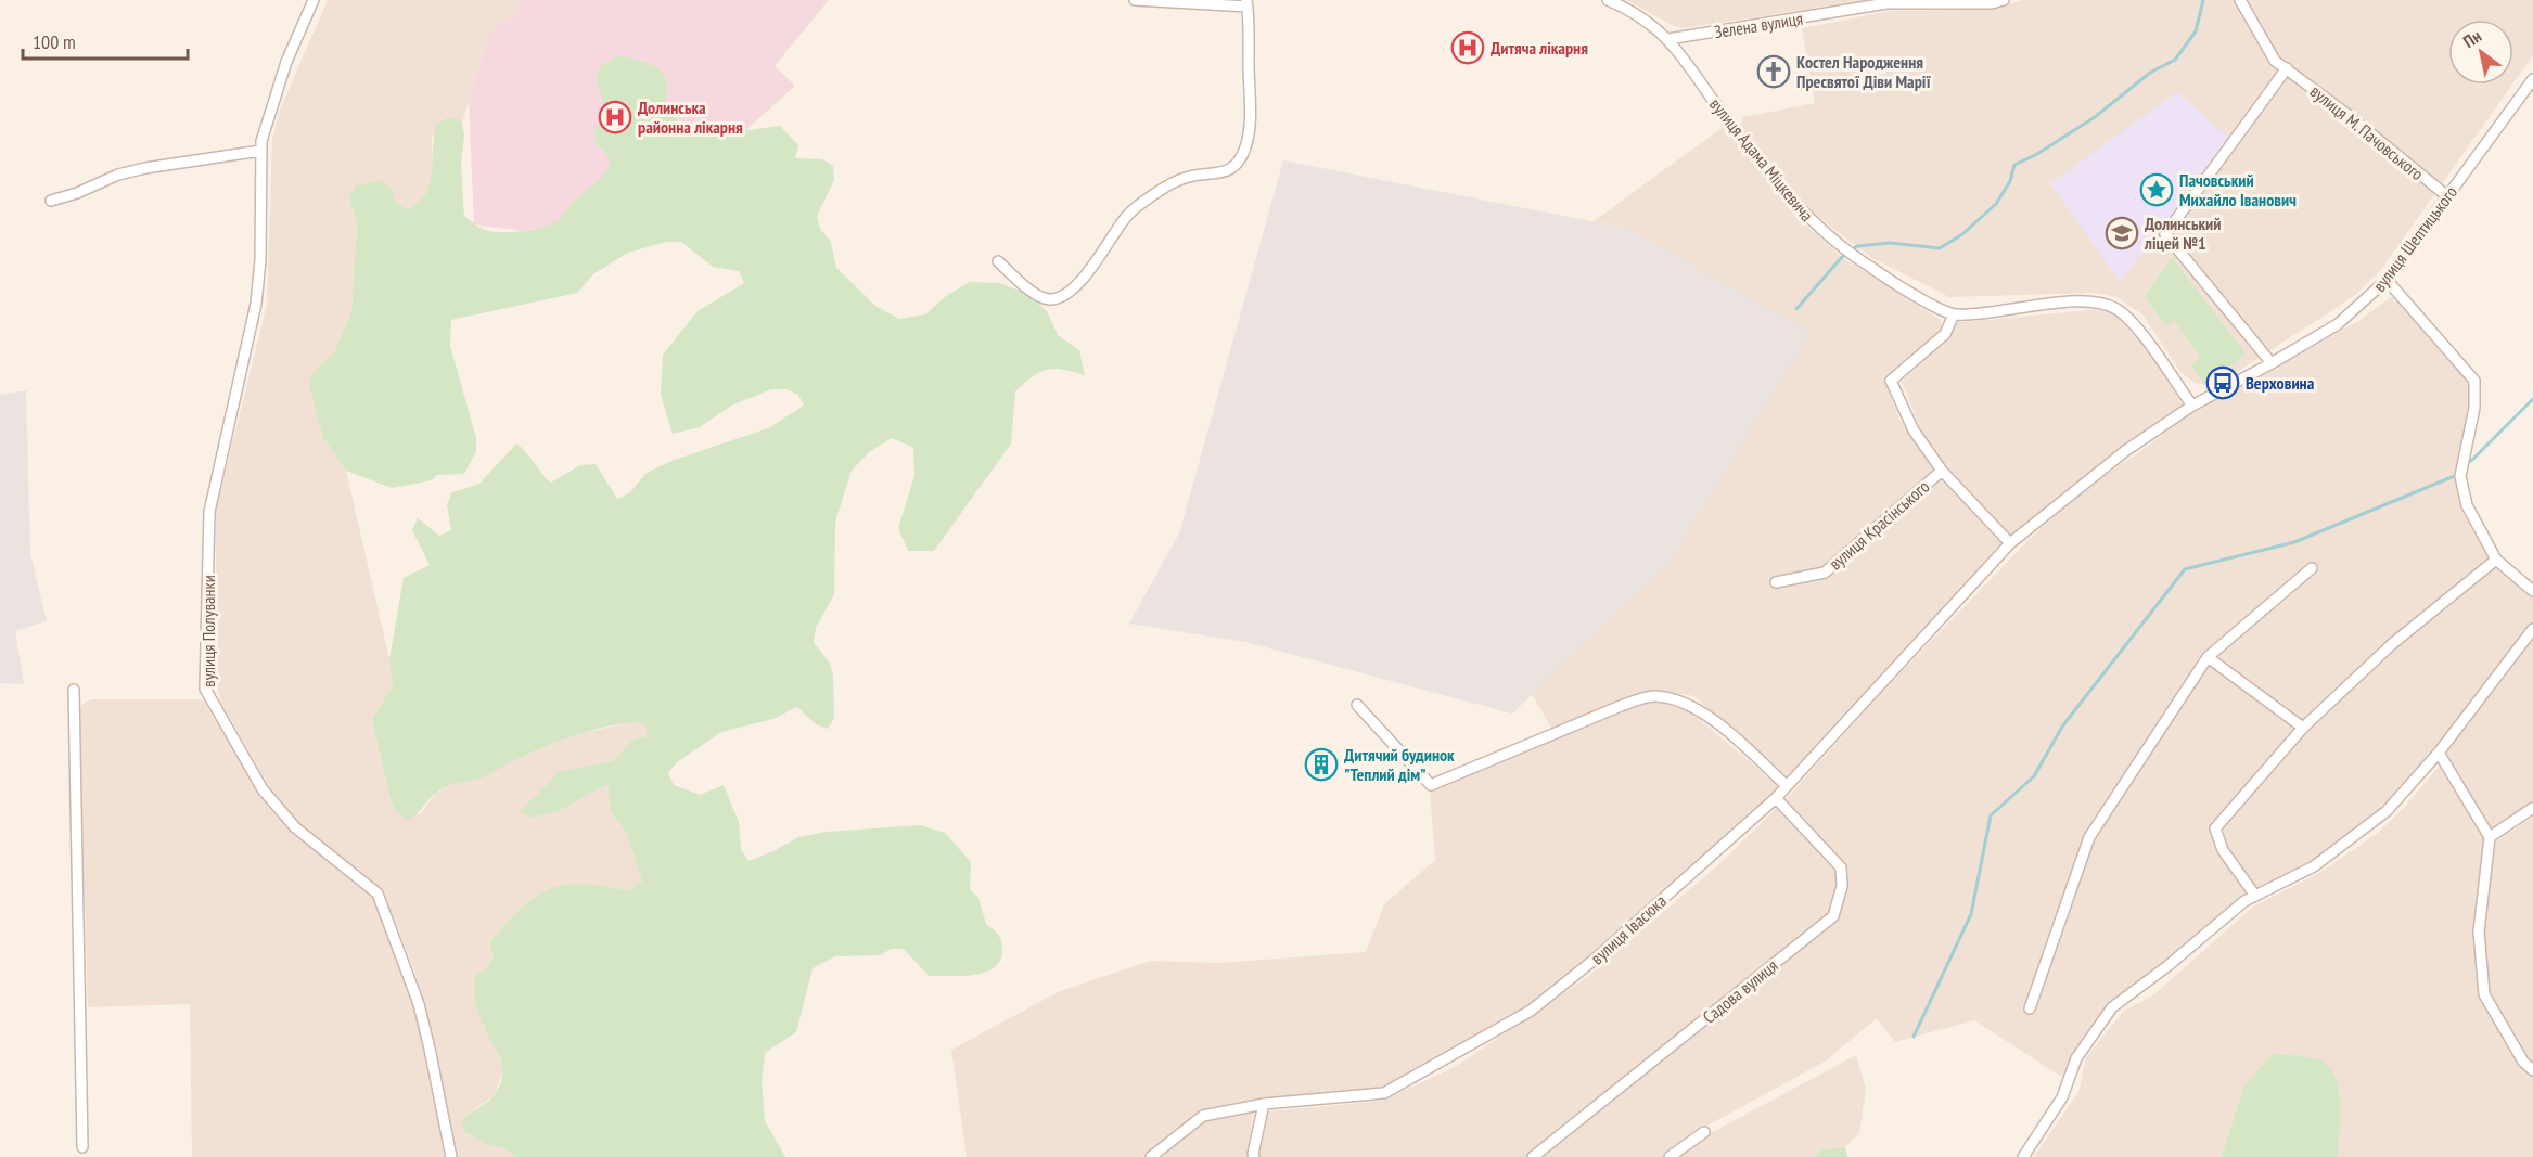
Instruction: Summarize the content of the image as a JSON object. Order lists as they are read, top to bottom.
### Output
{
  "streets": {
    "street": [
      "Зелена вулиця",
      "вулиця М. Пачовського",
      "вулиця Адама Міцкевича",
      "вулиця Шептицького",
      "вулиця Красінського",
      "вулиця Полуванки",
      "вулиця Івасюка",
      "Садова вулиця"
    ]
  },
  "crossings": [
    ["Зелена вулиця", "вулиця Адама Міцкевича"],
    ["вулиця М. Пачовського", "вулиця Шептицького"],
    ["вулиця Адама Міцкевича", "вулиця Красінського"],
    ["вулиця Шептицького", "вулиця Красінського"],
    ["вулиця Шептицького", "вулиця Івасюка"],
    ["вулиця Красінського", "вулиця Івасюка"],
    ["вулиця Івасюка", "Садова вулиця"]
  ],
  "places": {
    "hospital": ["Дитяча лікарня", "Долинська районна лікарня"],
    "church": ["Костел Народження Пресвятої Діви Марії"],
    "place": ["Пачовський Михайло Іванович"],
    "school or university": ["Долинський ліцей №1"],
    "bus stop": ["Верховина"],
    "building": ["Дитячий будинок \"Теплий дім\""]
  },
  "scale_bar": "100 m",
  "north": "top left"
}
